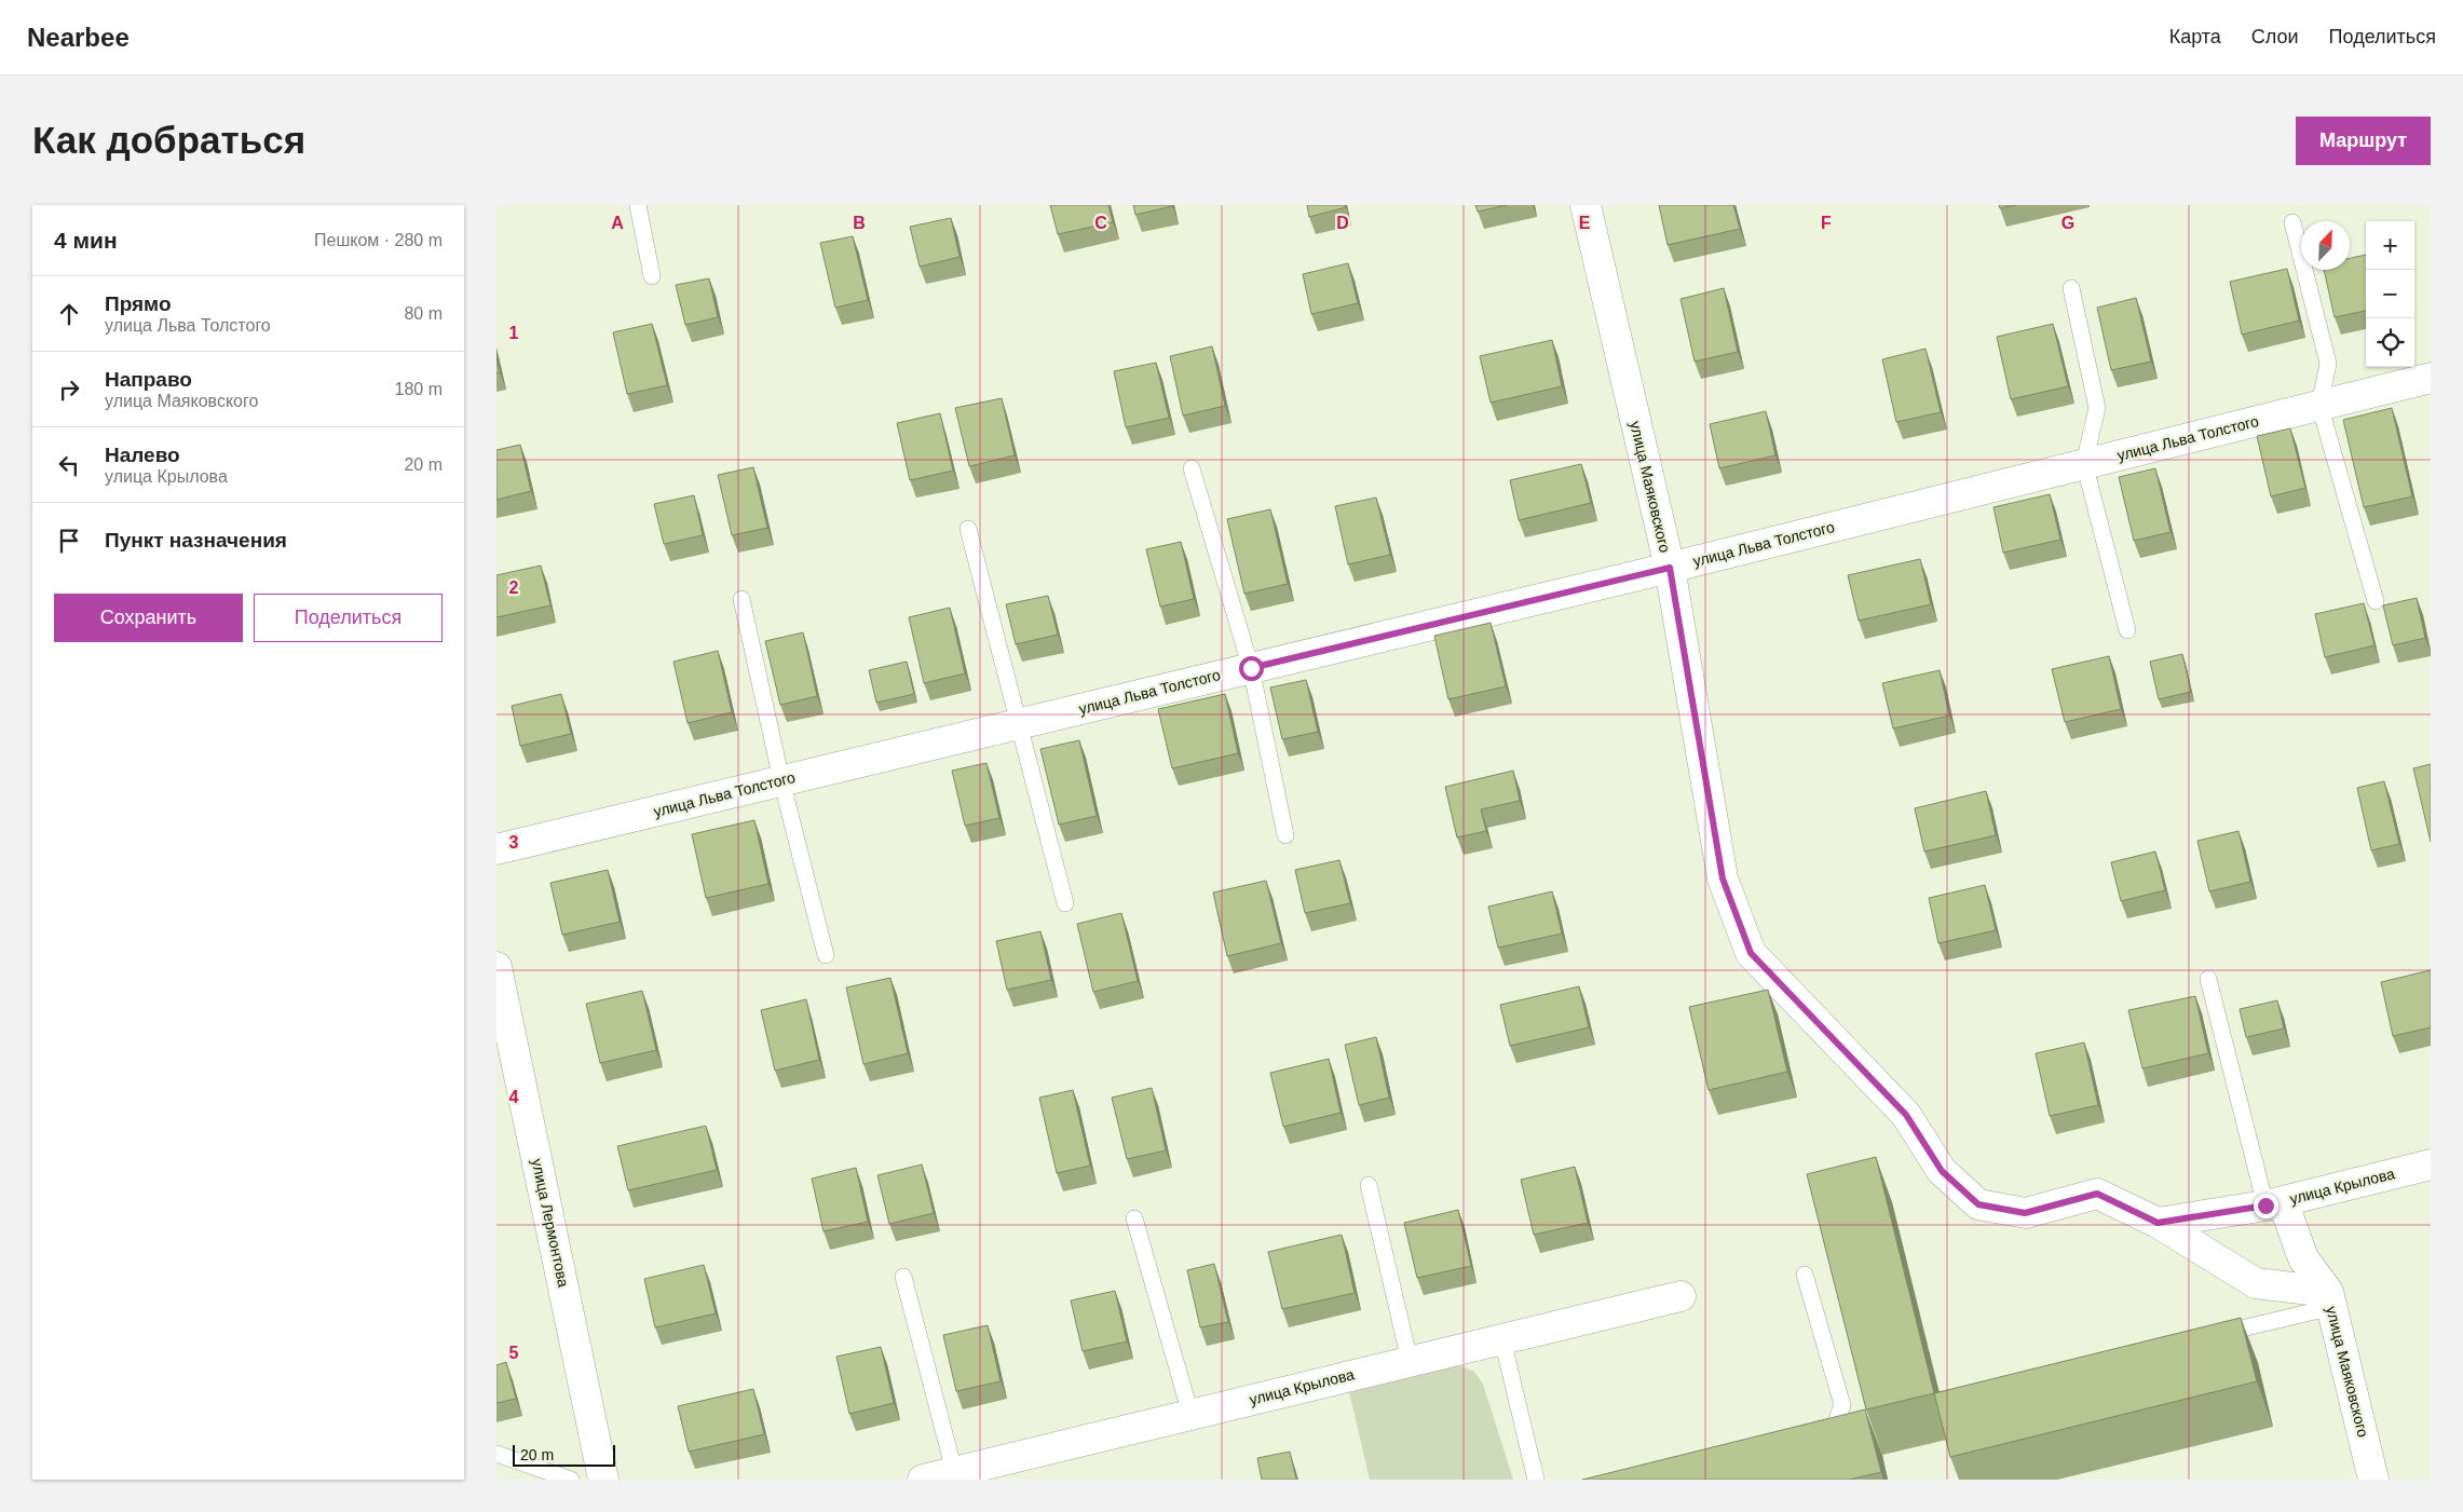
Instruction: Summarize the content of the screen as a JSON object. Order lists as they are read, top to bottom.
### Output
{
  "streets": {
    "street": [
      "улица Льва Толстого",
      "улица Маяковского",
      "улица Крылова",
      "улица Лермонтова"
    ]
  },
  "crossings": [
    ["улица Льва Толстого", "улица Маяковского"],
    ["улица Маяковского", "улица Крылова"]
  ],
  "scale_bar": "20 m",
  "north": "top right",
  "page": {
    "header": "Nearbee",
    "nav": ["Карта", "Слои", "Поделиться"],
    "buttons": [
      "Маршрут",
      ["Сохранить", "Поделиться"]
    ],
    "title": "Как добраться",
    "heading": ["4 мин", "Пешком · 280 m"],
    "map_buttons": ["+", "−"],
    "list": [
      ["Прямо", "улица Льва Толстого", "80 m"],
      ["Направо", "улица Маяковского", "180 m"],
      ["Налево", "улица Крылова", "20 m"],
      "Пункт назначения"
    ],
    "scale": "20 m"
  },
  "grid": {
    "columns": [
      "A",
      "B",
      "C",
      "D",
      "E",
      "F",
      "G"
    ],
    "rows": [
      "1",
      "2",
      "3",
      "4",
      "5"
    ]
  }
}
